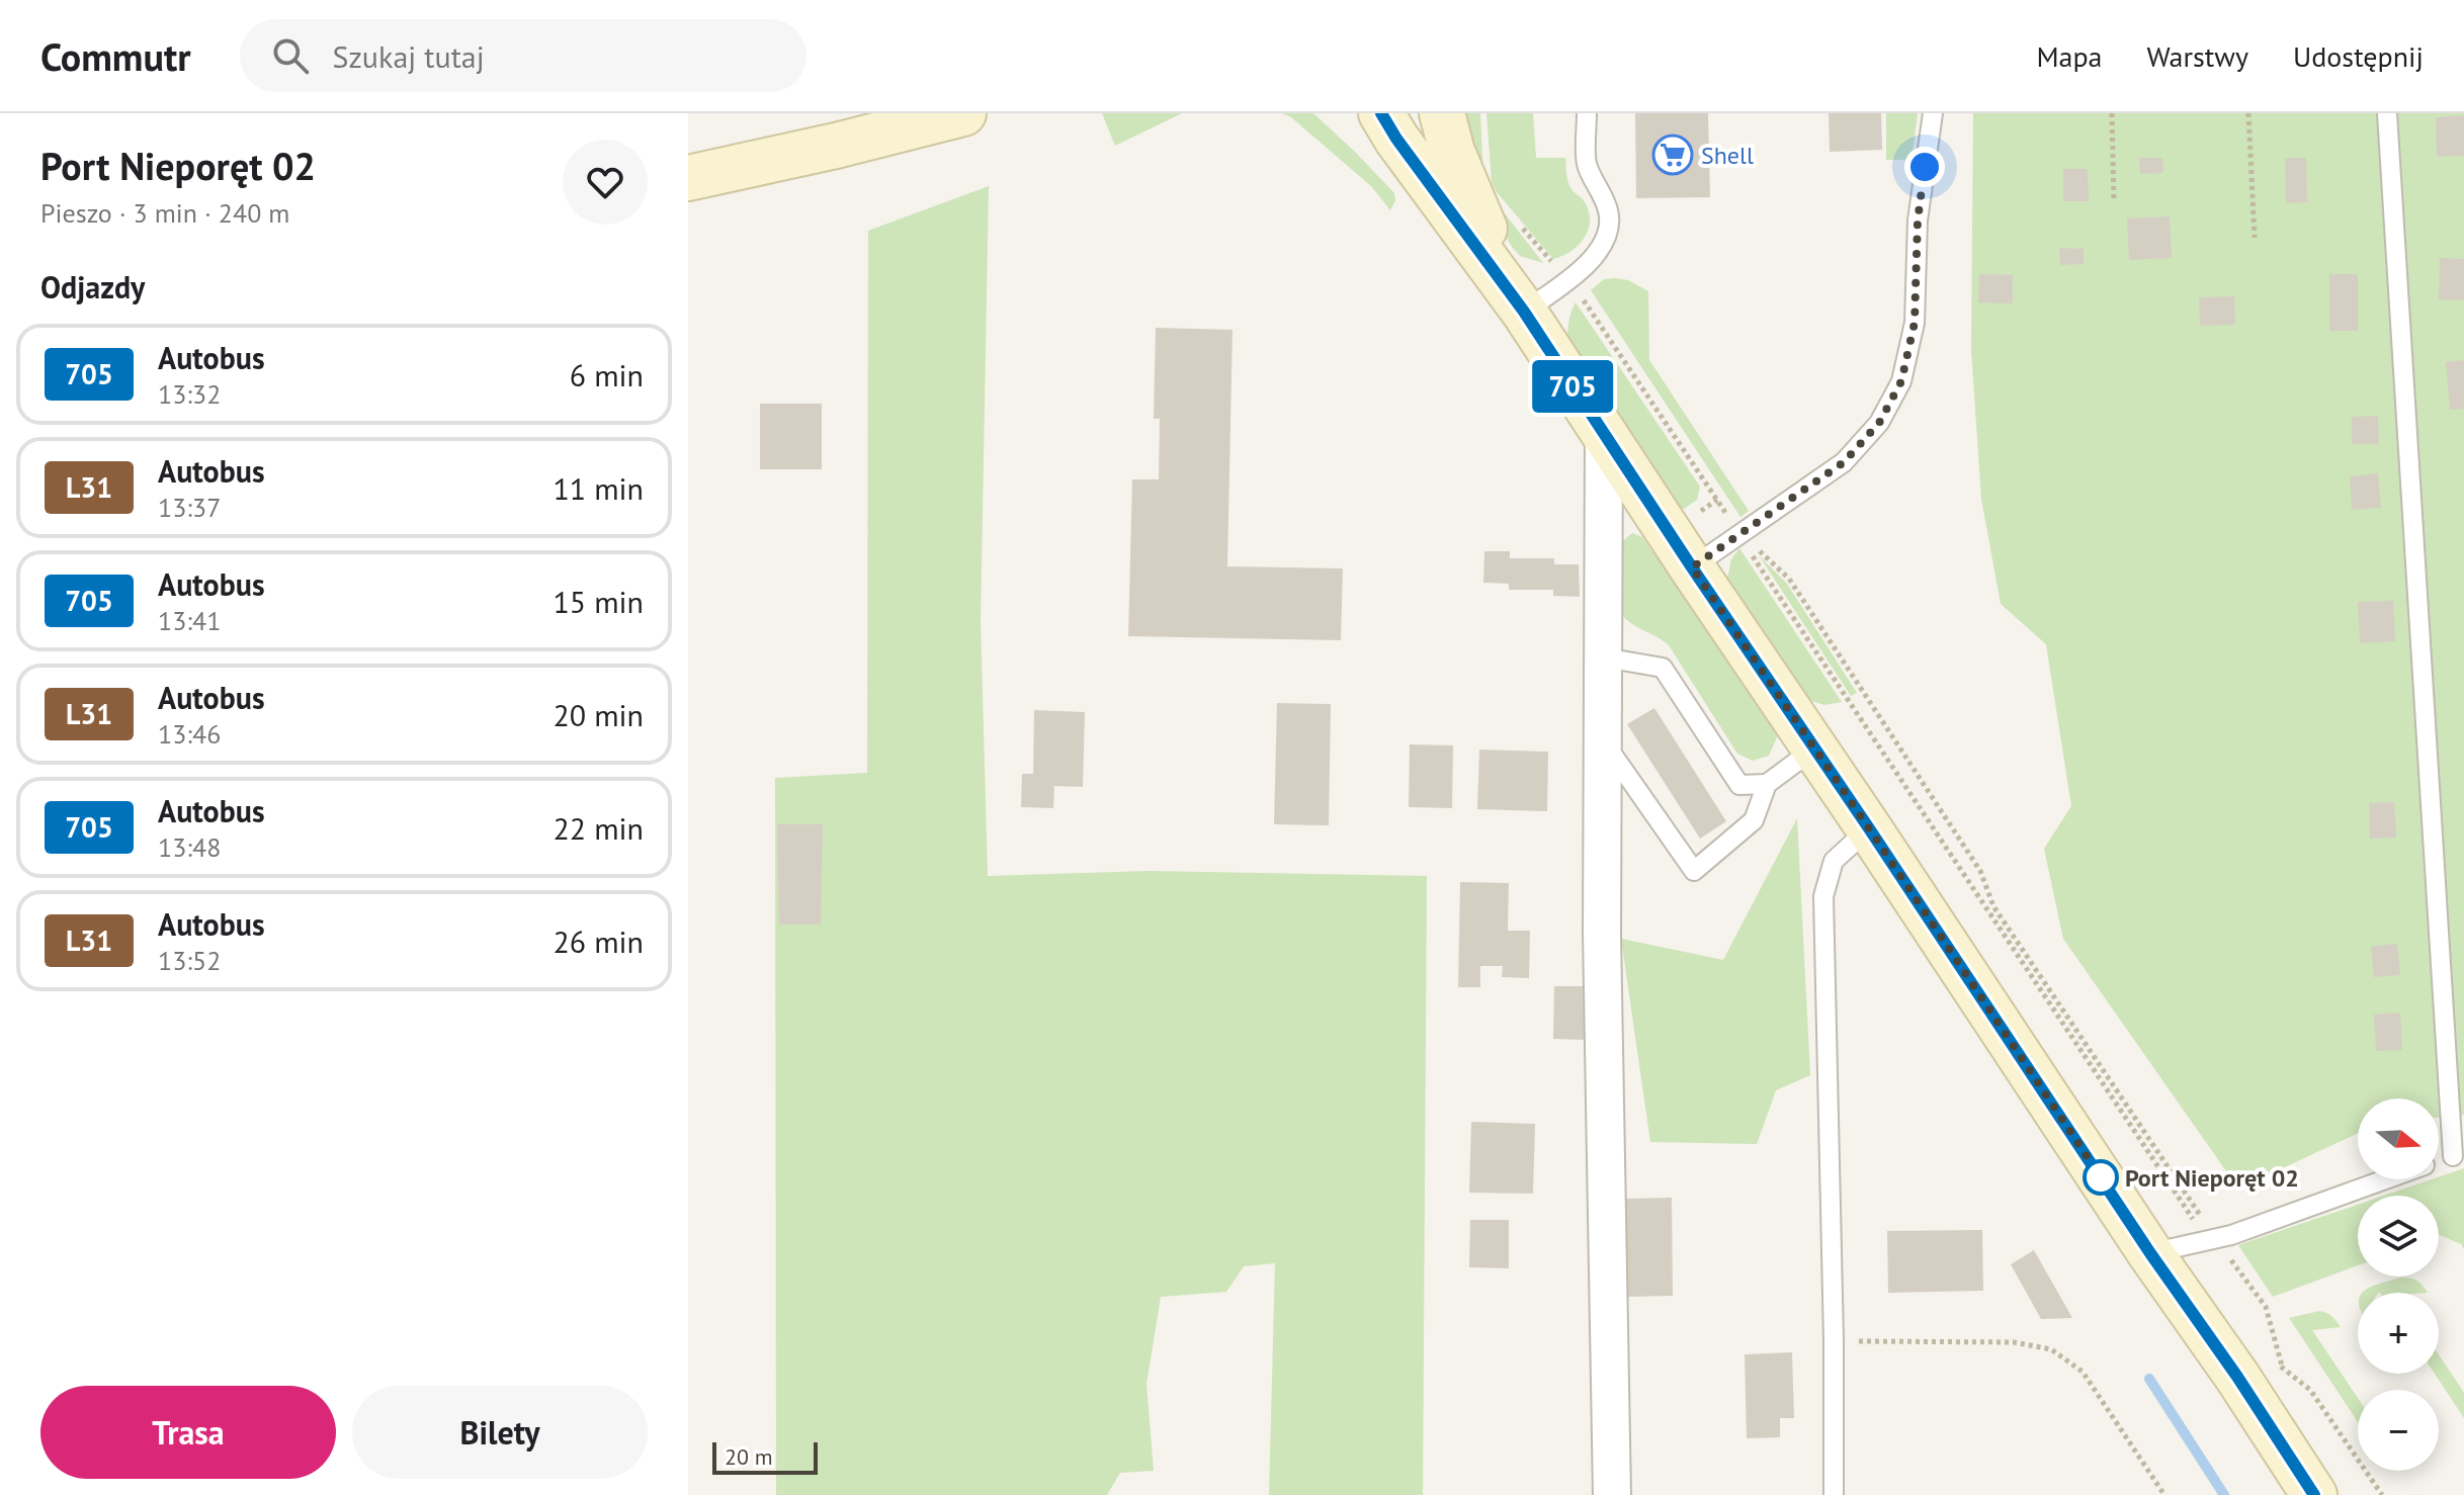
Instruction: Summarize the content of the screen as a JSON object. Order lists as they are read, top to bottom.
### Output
{
  "places": {
    "supermarket": ["Shell"],
    "other": ["Port Nieporęt 02"]
  },
  "lines": ["bus line 705"],
  "scale_bar": "20 m",
  "north": "right",
  "page": {
    "header": "Commutr",
    "search": "Szukaj tutaj",
    "nav": ["Mapa", "Warstwy", "Udostępnij"],
    "heading": [
      ["Port Nieporęt 02", "Pieszo · 3 min · 240 m"],
      "Odjazdy"
    ],
    "on_map": "705",
    "list": [
      {
        "mark": "705",
        "name": "Autobus",
        "note": "13:32",
        "value": "6 min"
      },
      {
        "mark": "L31",
        "name": "Autobus",
        "note": "13:37",
        "value": "11 min"
      },
      {
        "mark": "705",
        "name": "Autobus",
        "note": "13:41",
        "value": "15 min"
      },
      {
        "mark": "L31",
        "name": "Autobus",
        "note": "13:46",
        "value": "20 min"
      },
      {
        "mark": "705",
        "name": "Autobus",
        "note": "13:48",
        "value": "22 min"
      },
      {
        "mark": "L31",
        "name": "Autobus",
        "note": "13:52",
        "value": "26 min"
      }
    ],
    "map_buttons": ["+", "−"],
    "buttons": ["Trasa", "Bilety"],
    "scale": "20 m"
  }
}
